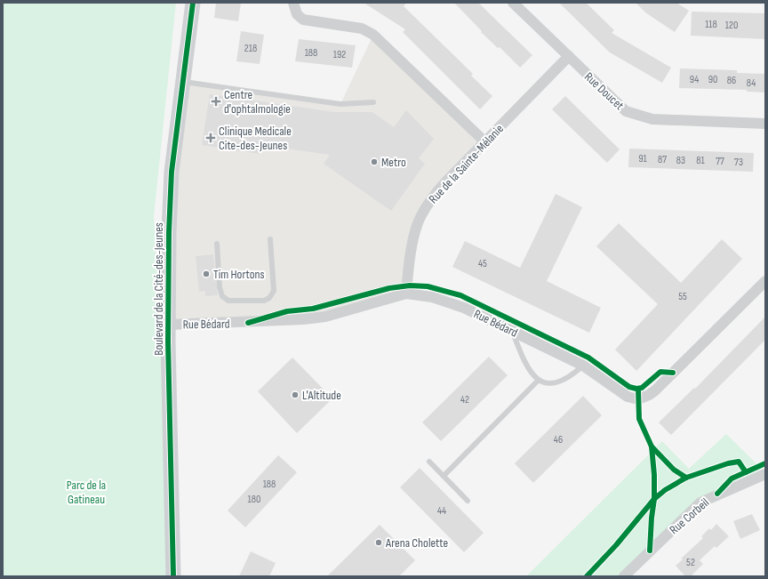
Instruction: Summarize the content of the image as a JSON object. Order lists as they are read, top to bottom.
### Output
{
  "streets": {
    "street": [
      "Rue Doucet",
      "Rue de la Sainte-Mélanie",
      "Boulevard de la Cité-des-Jeunes",
      "Rue Bédard",
      "Rue Corbeil"
    ]
  },
  "crossings": [
    ["Rue Doucet", "Rue de la Sainte-Mélanie"],
    ["Rue de la Sainte-Mélanie", "Rue Bédard"],
    ["Boulevard de la Cité-des-Jeunes", "Rue Bédard"]
  ],
  "parks": ["Parc de la Gatineau"],
  "places": {
    "health": ["Centre d'ophtalmologie", "Clinique Medicale Cite-des-Jeunes"],
    "other": [
      "Metro",
      "Tim Hortons",
      "L'Altitude",
      "Arena Cholette"
    ]
  },
  "house_numbers": [
    "118",
    "120",
    "218",
    "188",
    "192",
    "94",
    "90",
    "86",
    "84",
    "91",
    "87",
    "83",
    "81",
    "77",
    "73",
    "45",
    "55",
    "42",
    "46",
    "188",
    "180",
    "44",
    "52"
  ]
}
